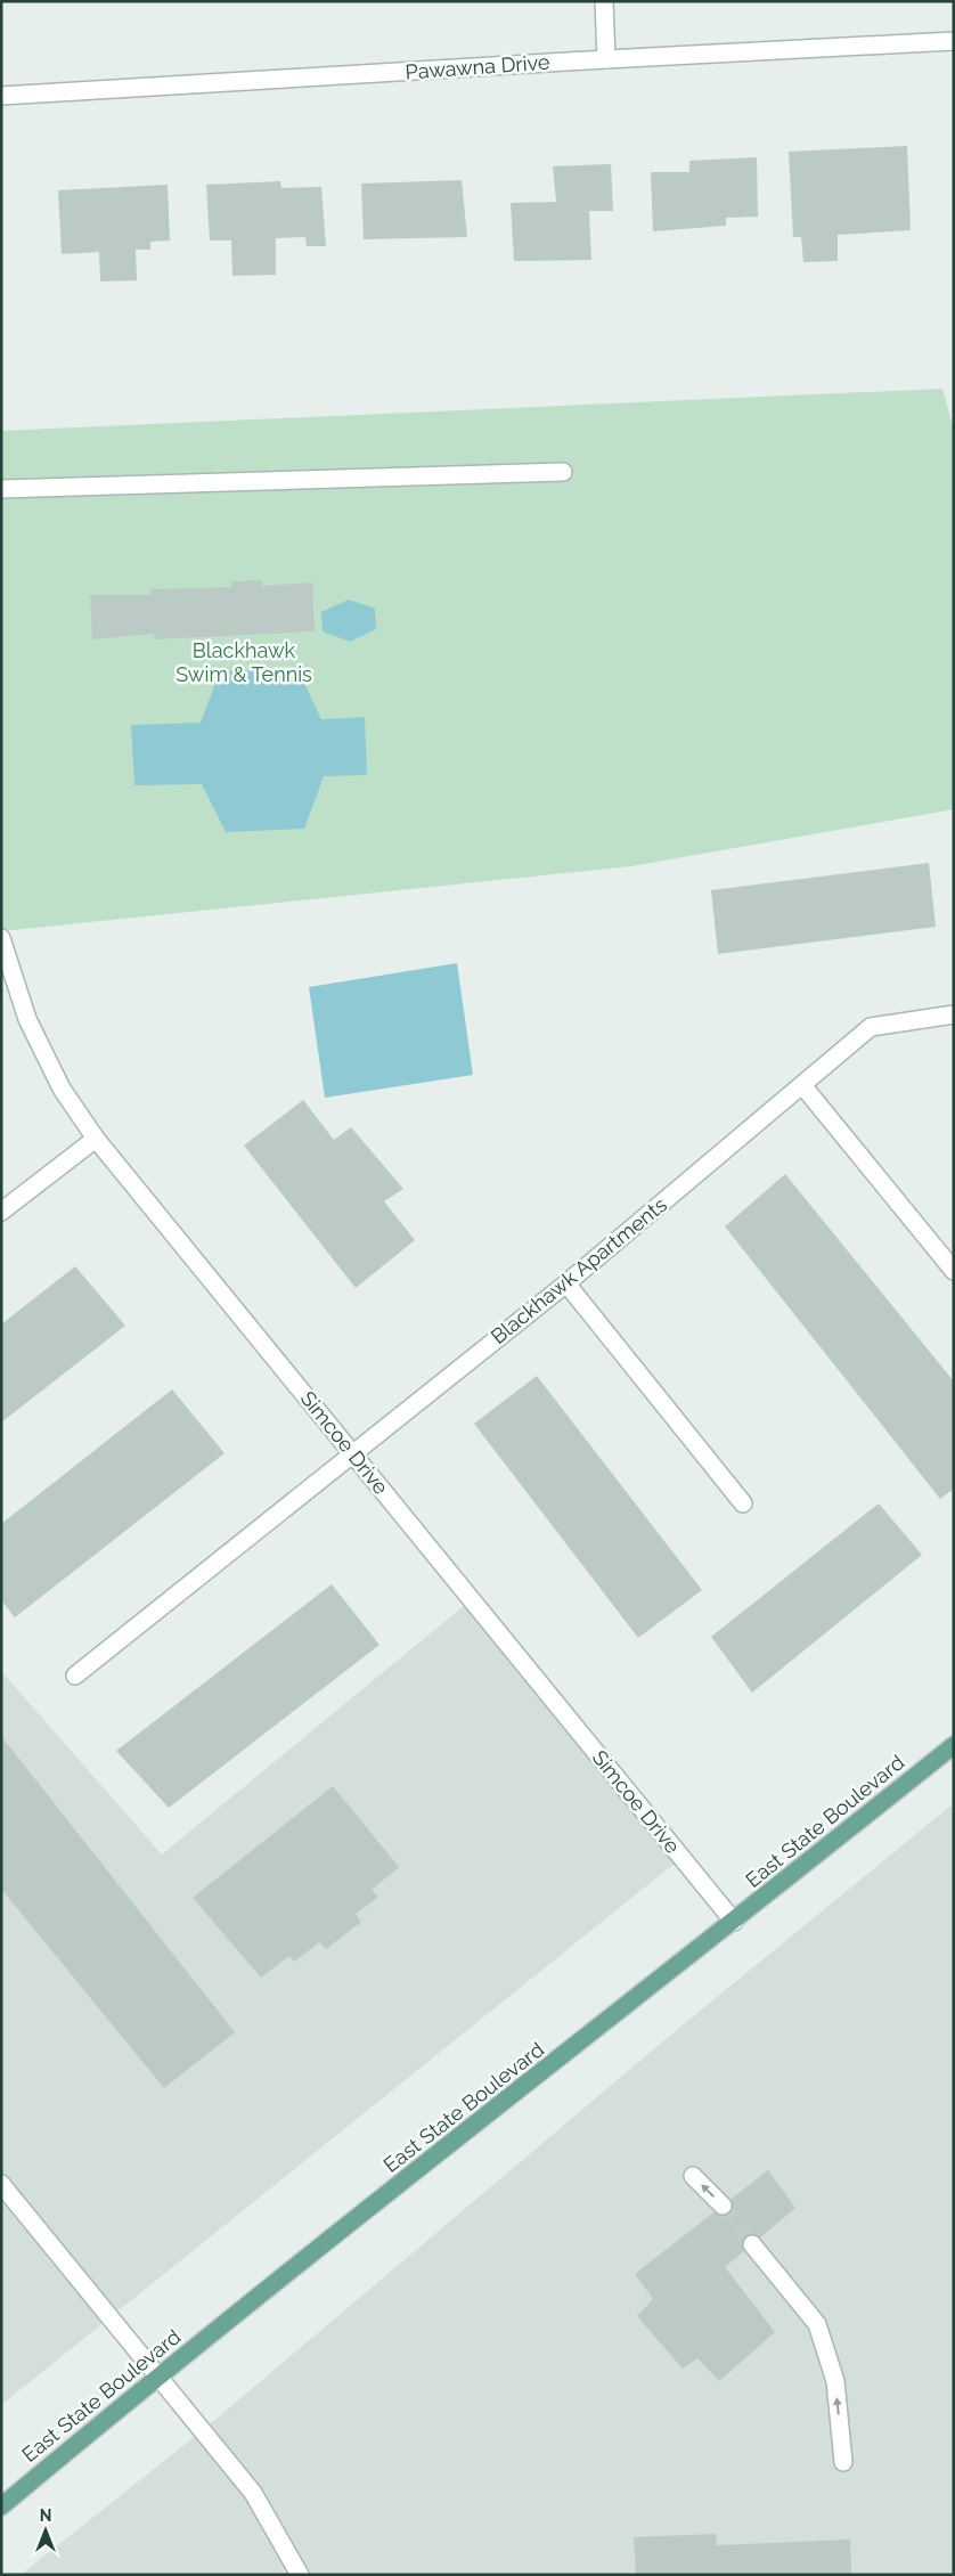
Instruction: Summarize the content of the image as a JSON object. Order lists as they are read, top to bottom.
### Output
{
  "streets": {
    "main road": ["East State Boulevard"],
    "street": ["Pawawna Drive", "Blackhawk Apartments", "Simcoe Drive"]
  },
  "crossings": [
    ["Blackhawk Apartments", "Simcoe Drive"],
    ["Simcoe Drive", "East State Boulevard"]
  ],
  "parks": ["Blackhawk Swim & Tennis"],
  "north": "top"
}
